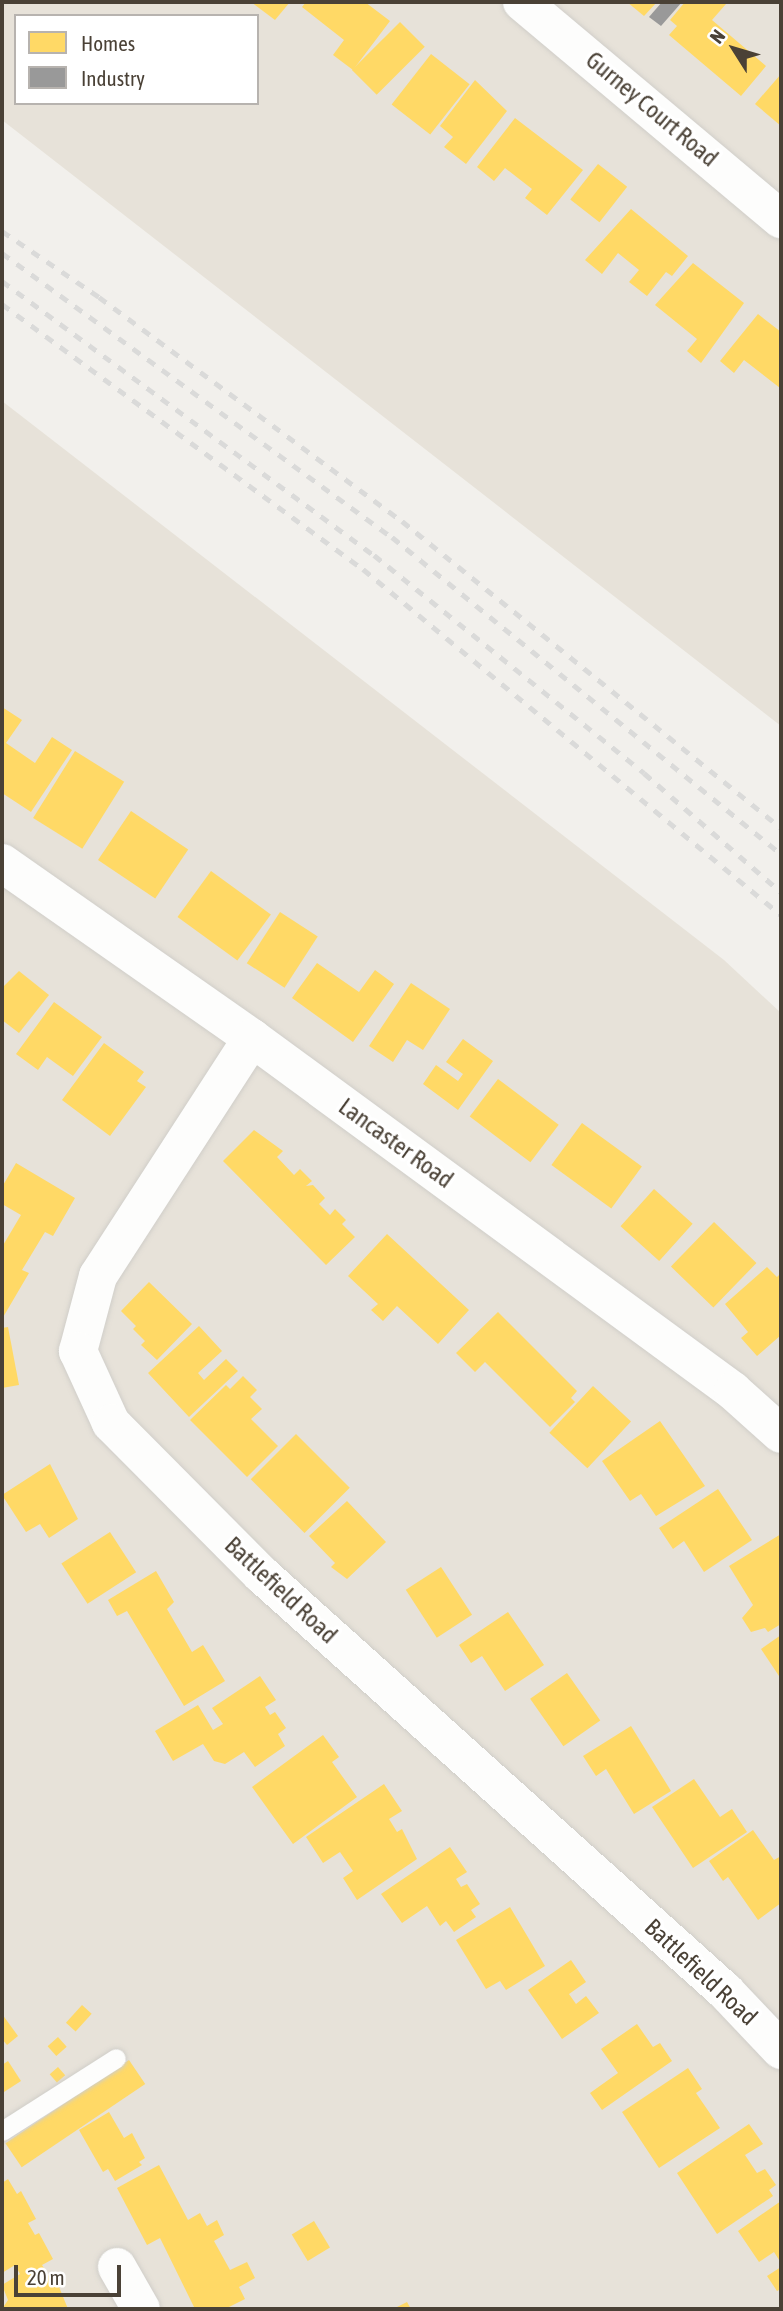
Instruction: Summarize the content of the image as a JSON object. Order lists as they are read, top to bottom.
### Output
{
  "streets": {
    "street": ["Gurney Court Road", "Lancaster Road", "Battlefield Road"]
  },
  "crossings": [
    ["Lancaster Road", "Battlefield Road"]
  ],
  "legend": ["Homes", "Industry"],
  "scale_bar": "20 m",
  "north": "top left"
}
